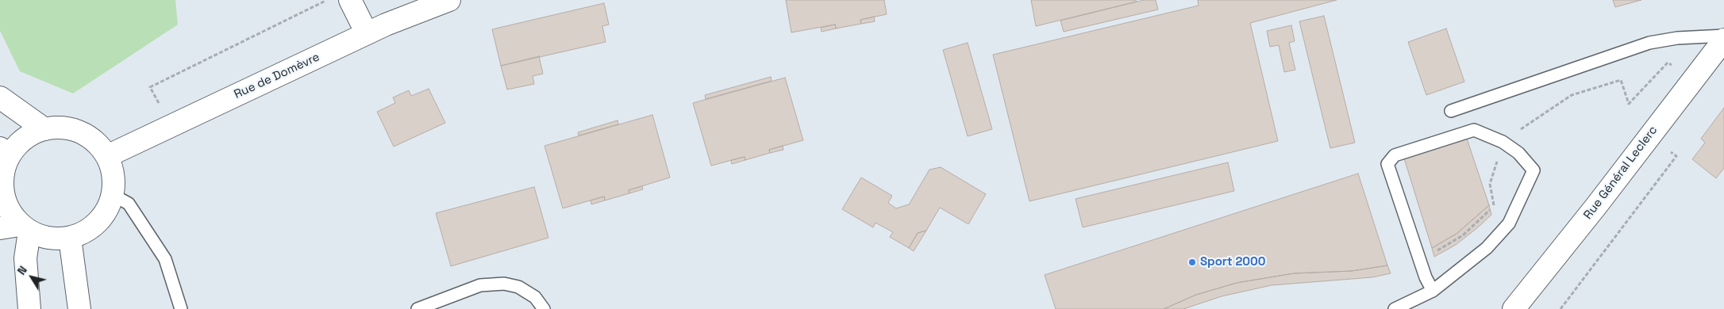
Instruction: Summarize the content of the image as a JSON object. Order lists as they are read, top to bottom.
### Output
{
  "streets": {
    "street": ["Rue de Domèvre", "Rue Général Leclerc"]
  },
  "places": ["Sport 2000"],
  "north": "top left"
}
